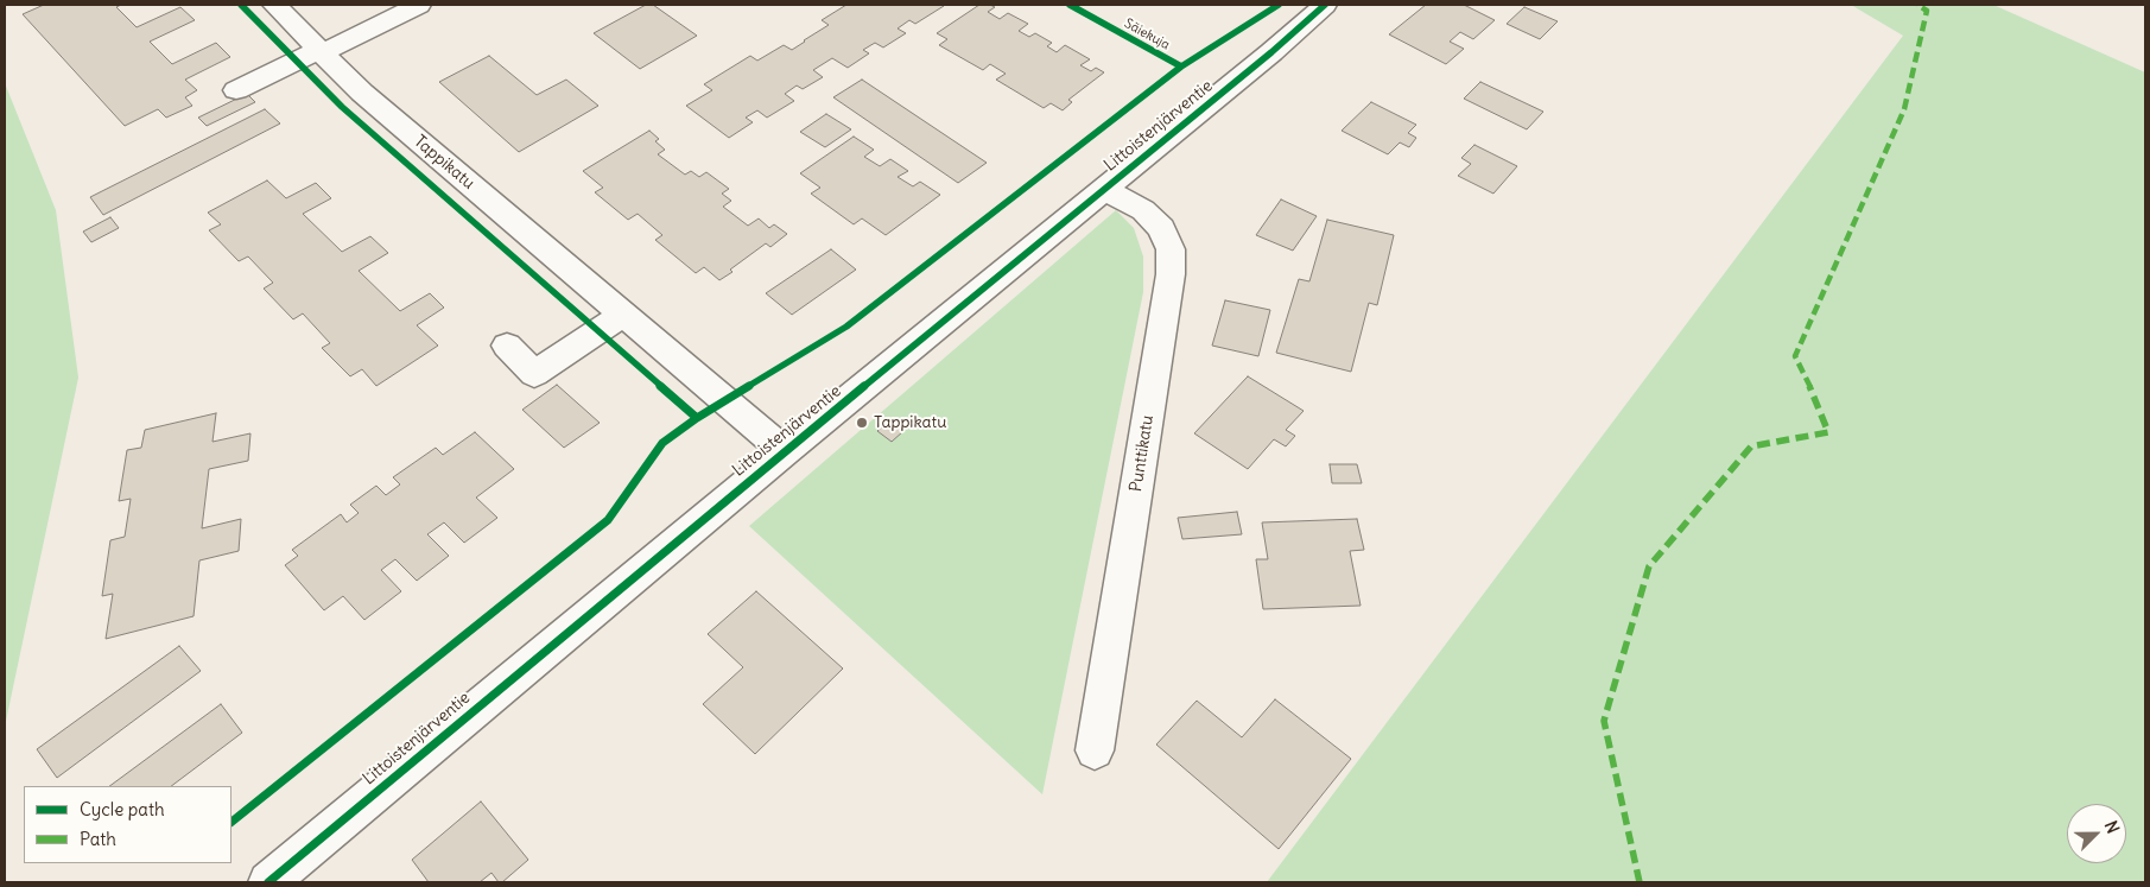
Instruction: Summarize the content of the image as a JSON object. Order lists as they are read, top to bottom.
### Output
{
  "streets": {
    "street": ["Littoistenjärventie", "Tappikatu", "Punttikatu"],
    "cycle path": ["Säiekuja"]
  },
  "crossings": [
    ["Littoistenjärventie", "Tappikatu"],
    ["Littoistenjärventie", "Punttikatu"]
  ],
  "places": ["Tappikatu"],
  "legend": ["Cycle path", "Path"],
  "north": "top right"
}
